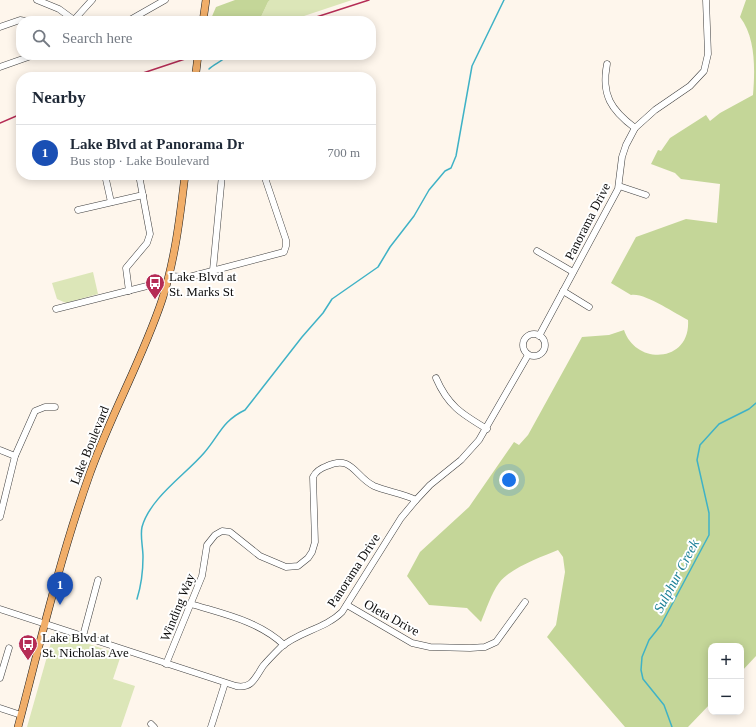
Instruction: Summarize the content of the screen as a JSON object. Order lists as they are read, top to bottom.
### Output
{
  "streets": {
    "main road": ["Lake Boulevard"],
    "street": ["Panorama Drive", "Winding Way", "Oleta Drive"]
  },
  "crossings": [
    ["Panorama Drive", "Lake Boulevard"],
    ["Panorama Drive", "Winding Way"],
    ["Panorama Drive", "Oleta Drive"]
  ],
  "water": ["Sulphur Creek"],
  "places": {
    "bus stop": ["Lake Blvd at St. Marks St", "Lake Blvd at St. Nicholas Ave"]
  },
  "page": {
    "search": "Search here",
    "heading": "Nearby",
    "list": [
      {
        "mark": "1",
        "name": "Lake Blvd at Panorama Dr",
        "note": "Bus stop · Lake Boulevard",
        "value": "700 m"
      }
    ],
    "pins": "1",
    "map_buttons": ["+", "−"]
  }
}
